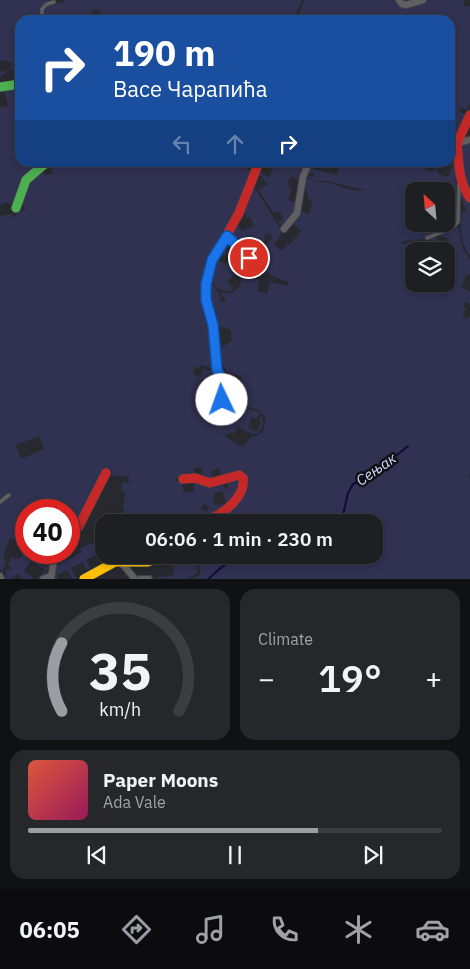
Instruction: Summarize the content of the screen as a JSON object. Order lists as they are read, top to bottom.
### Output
{
  "water": ["Сењак"],
  "north": "top left",
  "page": {
    "turn": ["190 m", "Васе Чарапића"],
    "limit": "40",
    "trip": "06:06 · 1 min · 230 m",
    "tile": "Climate",
    "heat": ["−", "19°", "+"],
    "song": ["Paper Moons", "Ada Vale"],
    "tabs": "06:05",
    "gauge": ["35", "km/h"]
  }
}
